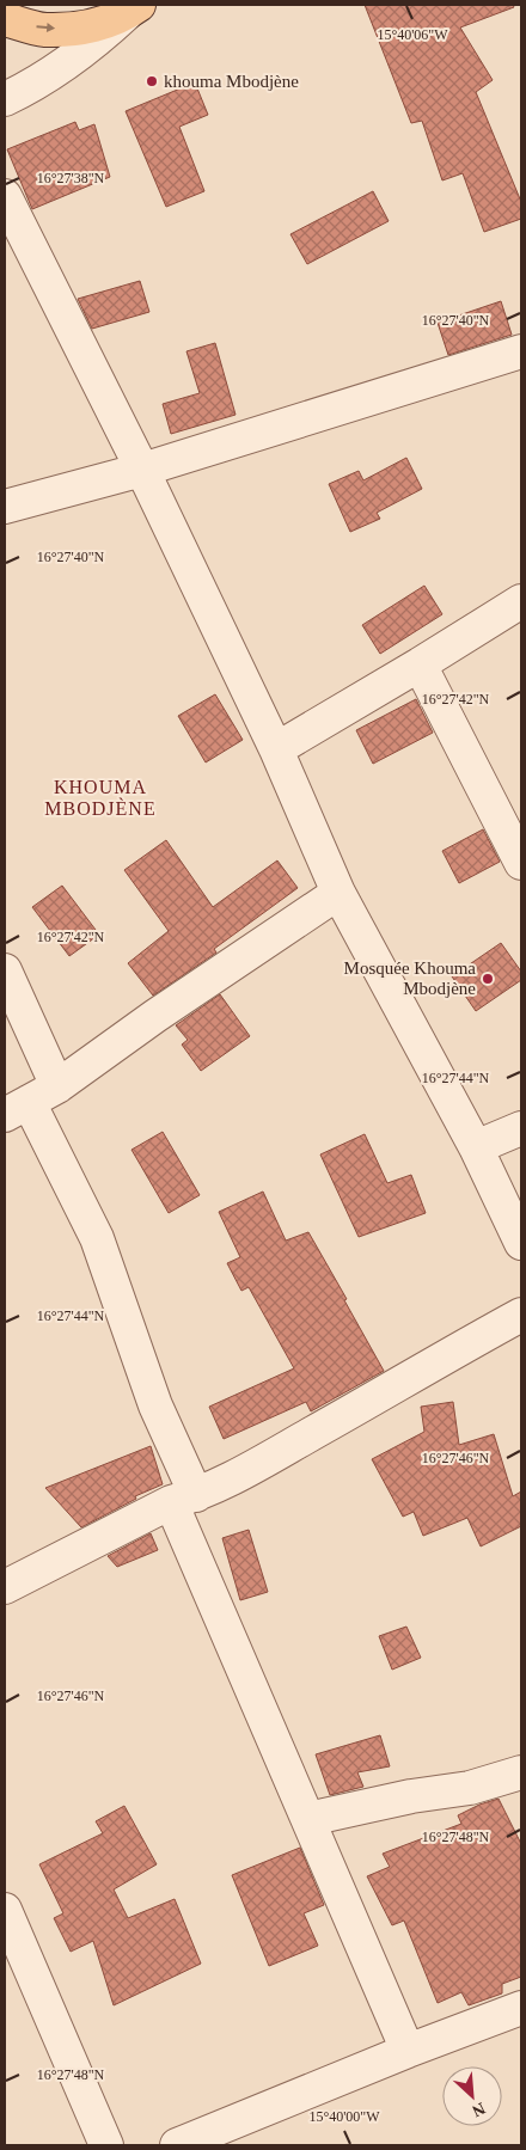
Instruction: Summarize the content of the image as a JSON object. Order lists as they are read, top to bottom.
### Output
{
  "districts": ["KHOUMA MBODJÈNE"],
  "places": ["khouma Mbodjène", "Mosquée Khouma Mbodjène"],
  "north": "bottom right",
  "coordinates": [
    "15°40'06\"W",
    "16°27'38\"N",
    "16°27'40\"N",
    "16°27'42\"N",
    "16°27'44\"N",
    "16°27'46\"N",
    "16°27'48\"N",
    "15°40'00\"W"
  ]
}
